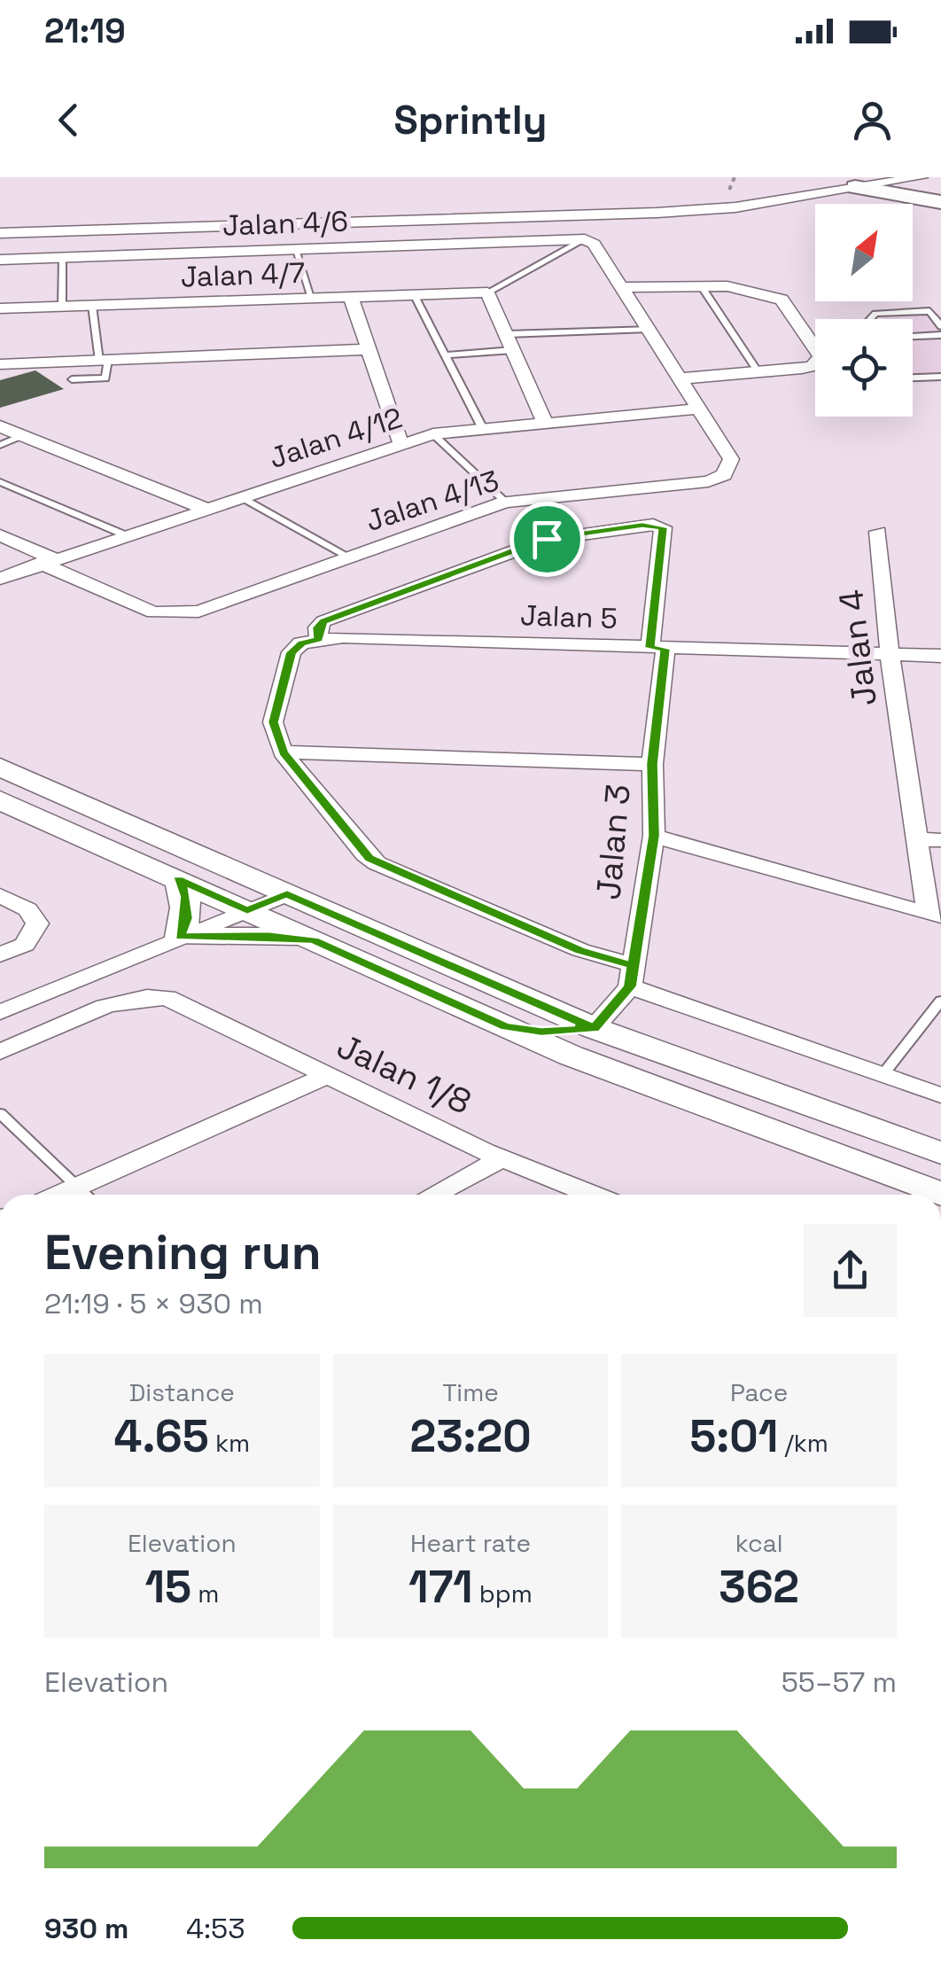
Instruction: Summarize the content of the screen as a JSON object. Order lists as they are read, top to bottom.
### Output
{
  "streets": {
    "street": [
      "Jalan 4/6",
      "Jalan 4/7",
      "Jalan 4/12",
      "Jalan 4/13",
      "Jalan 5",
      "Jalan 4",
      "Jalan 3",
      "Jalan 1/8"
    ]
  },
  "crossings": [
    ["Jalan 4/6", "Jalan 4/13"],
    ["Jalan 4/12", "Jalan 4/13"],
    ["Jalan 5", "Jalan 4"],
    ["Jalan 5", "Jalan 3"]
  ],
  "north": "top right",
  "page": {
    "status": "21:19",
    "header": "Sprintly",
    "heading": ["Evening run", "21:19 · 5 × 930 m"],
    "stats": [
      ["Distance", "4.65 km"],
      ["Time", "23:20"],
      ["Pace", "5:01 /km"],
      ["Elevation", "15 m"],
      ["Heart rate", "171 bpm"],
      ["kcal", "362"]
    ],
    "chart": ["Elevation", "55–57 m"],
    "list": [
      {
        "name": "930 m",
        "note": "4:53"
      }
    ]
  }
}
